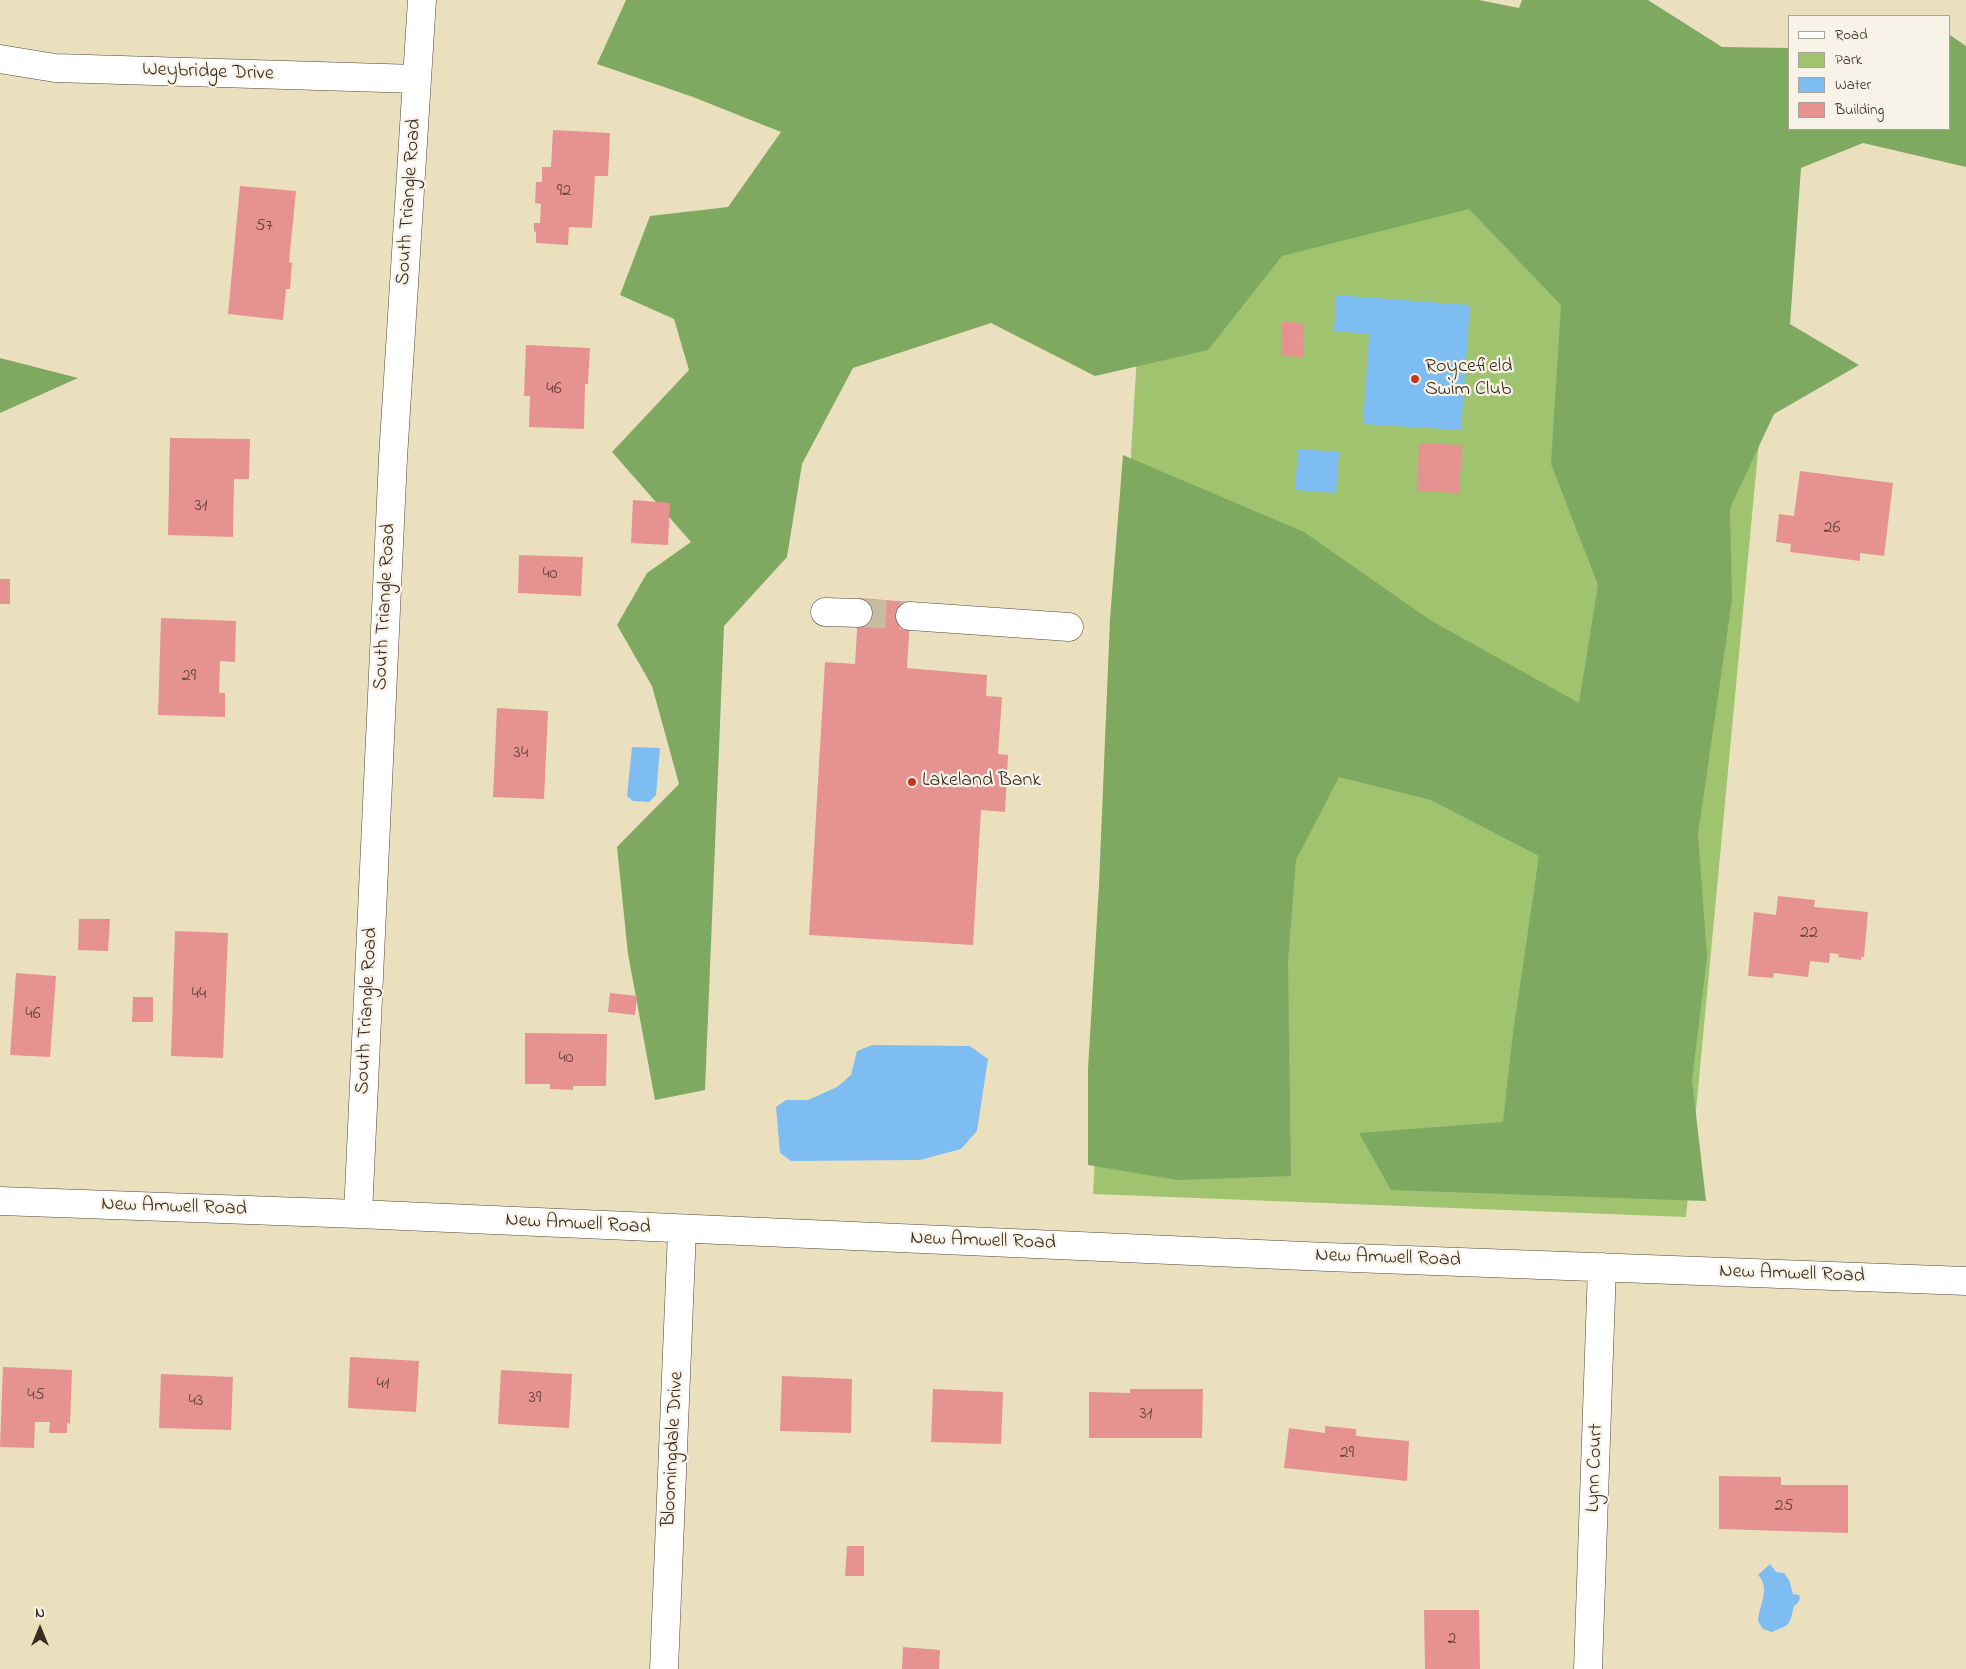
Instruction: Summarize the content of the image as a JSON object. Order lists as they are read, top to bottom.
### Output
{
  "streets": {
    "street": [
      "Weybridge Drive",
      "South Triangle Road",
      "New Amwell Road",
      "Bloomingdale Drive",
      "Lynn Court"
    ]
  },
  "crossings": [
    ["Weybridge Drive", "South Triangle Road"],
    ["South Triangle Road", "New Amwell Road"],
    ["New Amwell Road", "Bloomingdale Drive"],
    ["New Amwell Road", "Lynn Court"]
  ],
  "places": ["Roycefield Swim Club", "Lakeland Bank"],
  "house_numbers": [
    "92",
    "57",
    "46",
    "31",
    "26",
    "40",
    "29",
    "34",
    "22",
    "44",
    "46",
    "40",
    "41",
    "45",
    "39",
    "43",
    "31",
    "29",
    "25",
    "2"
  ],
  "legend": [
    "Road",
    "Park",
    "Water",
    "Building"
  ],
  "north": "top"
}
